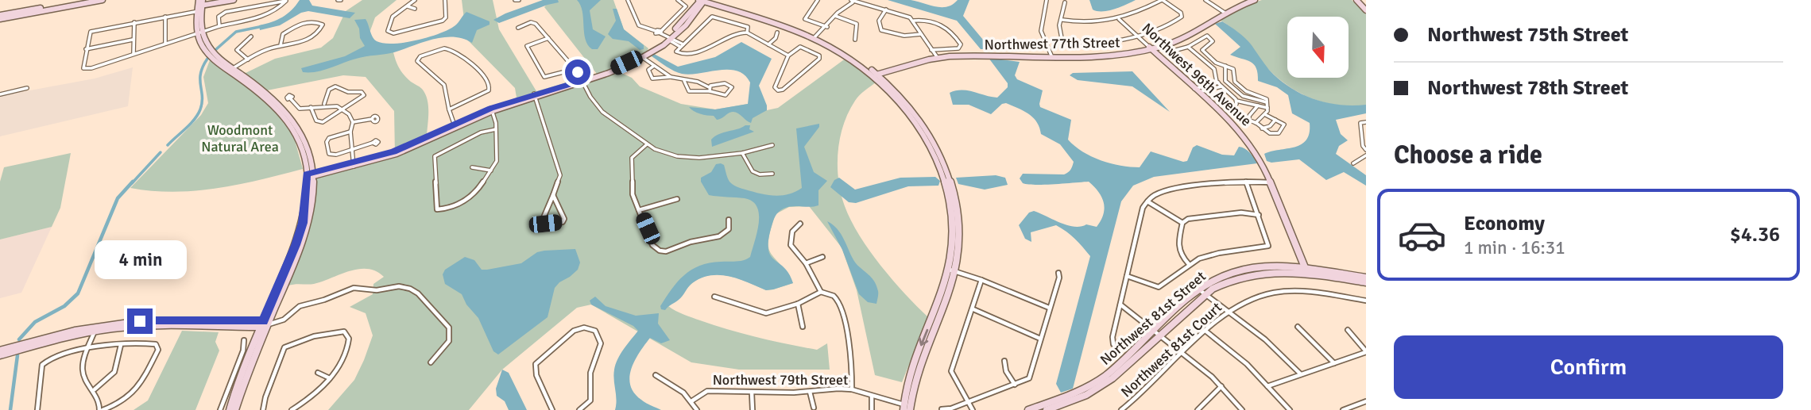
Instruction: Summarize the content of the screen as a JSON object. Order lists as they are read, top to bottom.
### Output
{
  "streets": {
    "street": [
      "Northwest 77th Street",
      "Northwest 96th Avenue",
      "Northwest 81st Street",
      "Northwest 81st Court",
      "Northwest 79th Street"
    ]
  },
  "crossings": [
    ["Northwest 77th Street", "Northwest 96th Avenue"],
    ["Northwest 96th Avenue", "Northwest 81st Street"]
  ],
  "parks": ["Woodmont Natural Area"],
  "north": "bottom",
  "page": {
    "banner": ["Northwest 75th Street", "Northwest 78th Street"],
    "heading": "Choose a ride",
    "list": [
      {
        "name": "Economy",
        "note": "1 min · 16:31",
        "value": "$4.36"
      }
    ],
    "bubble": "4 min",
    "buttons": "Confirm"
  }
}
